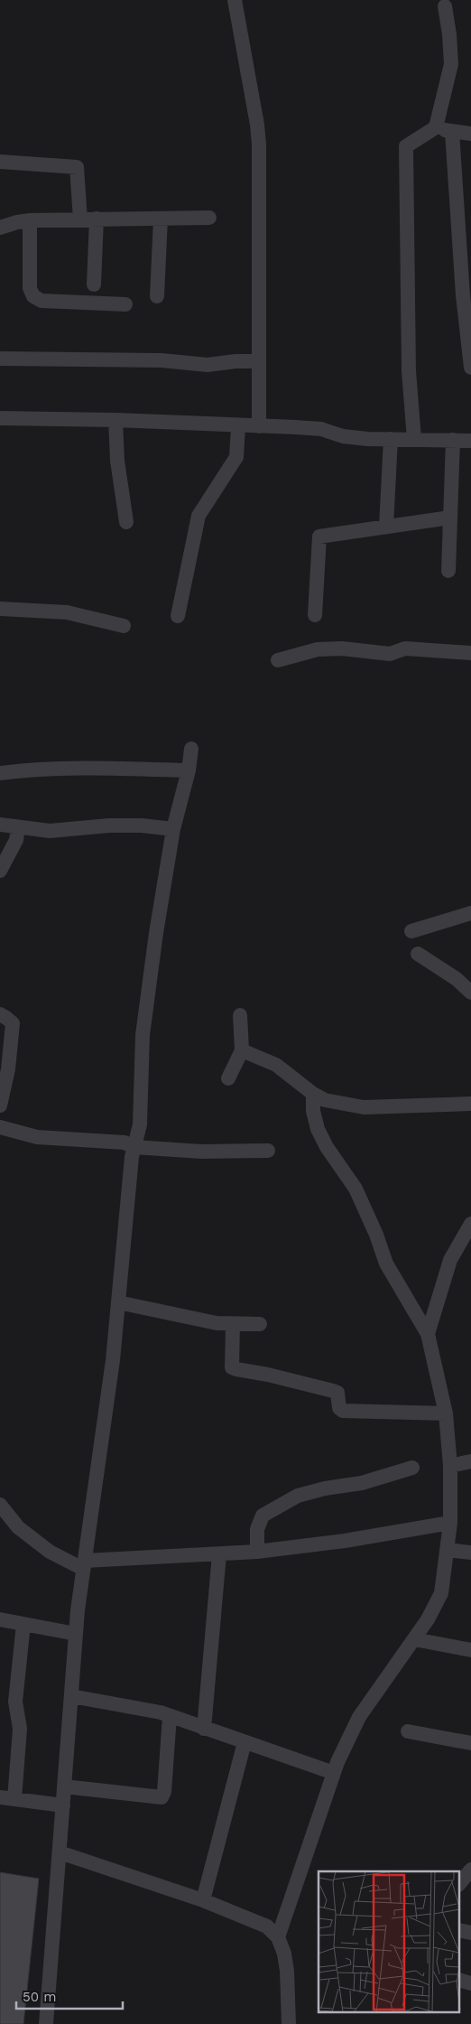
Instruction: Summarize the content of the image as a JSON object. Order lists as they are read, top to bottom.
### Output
{
  "scale_bar": "50 m"
}
